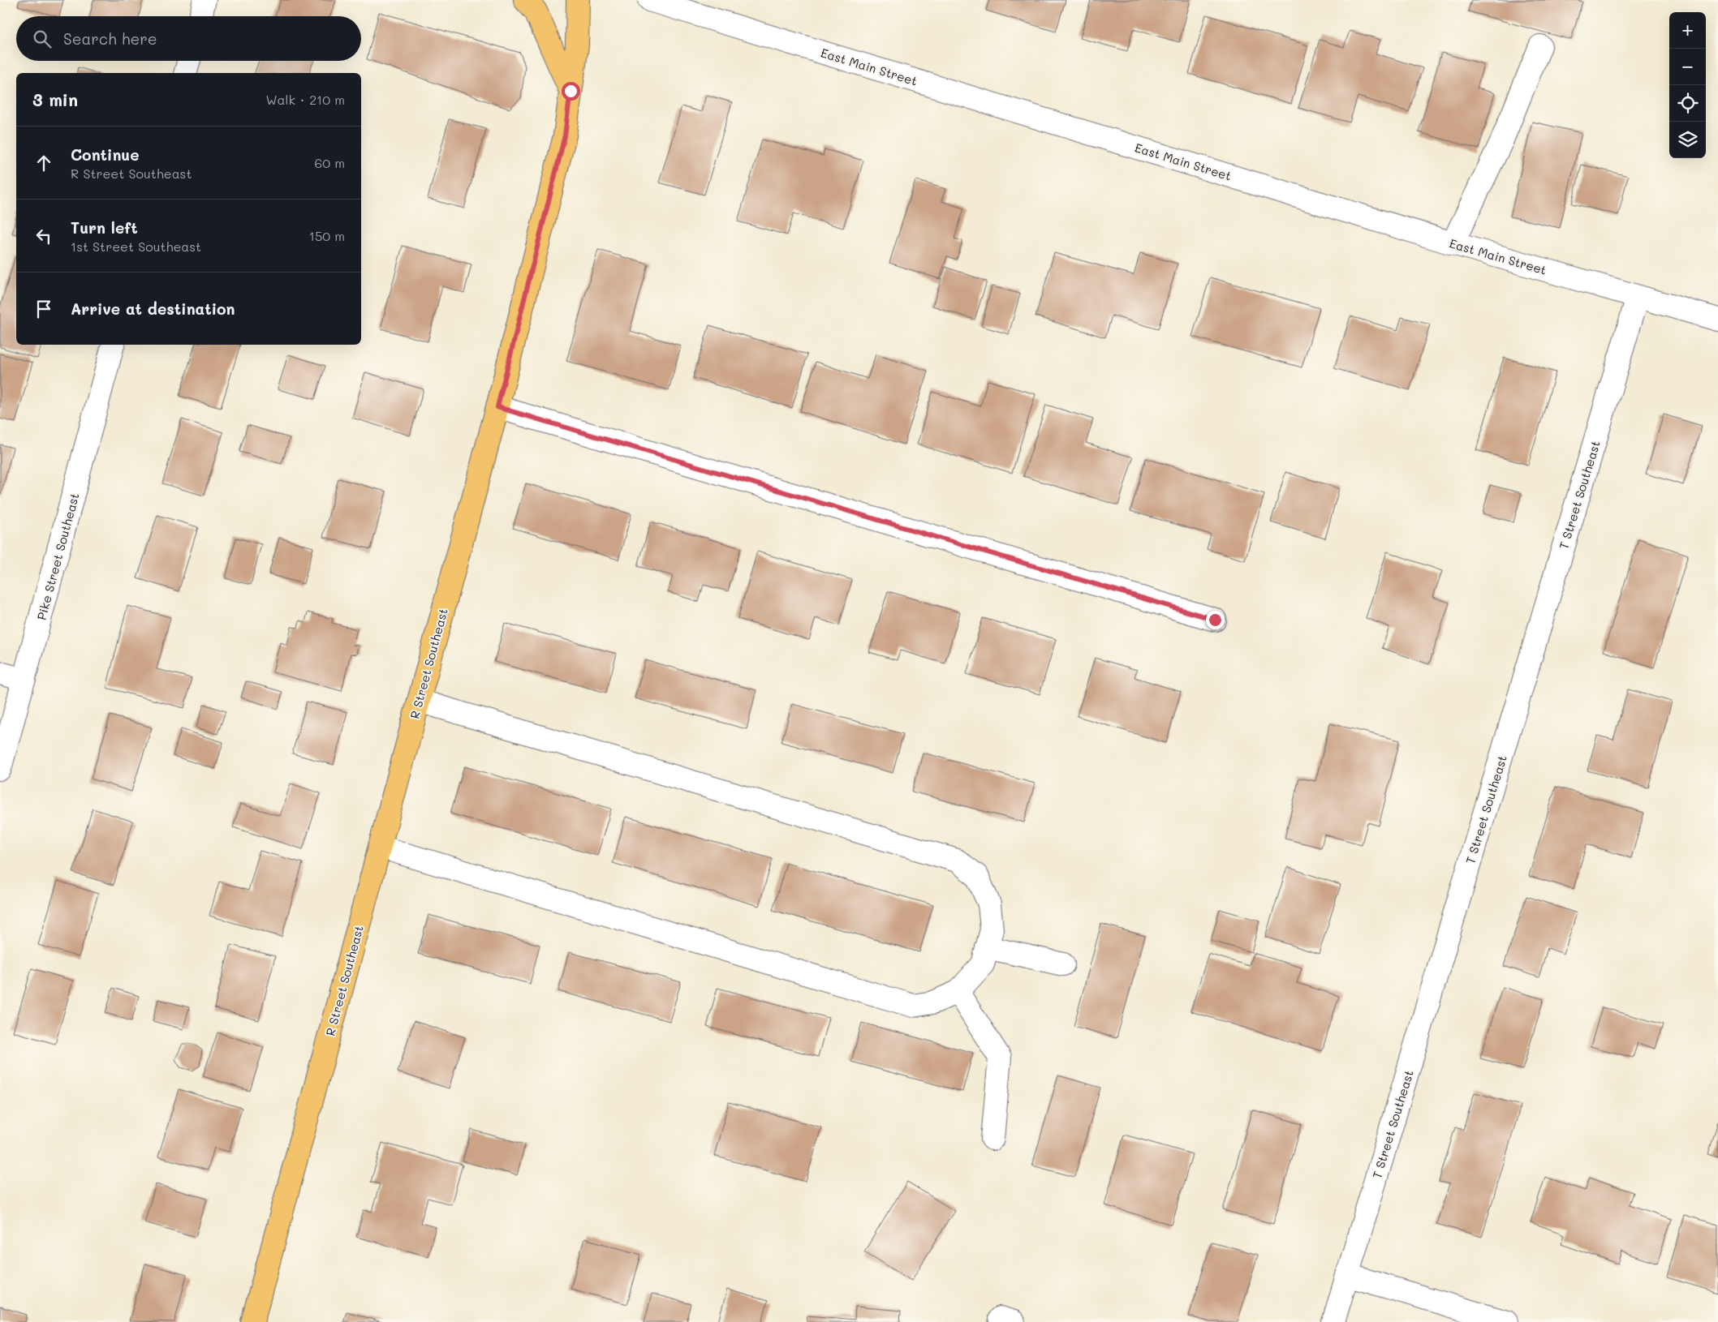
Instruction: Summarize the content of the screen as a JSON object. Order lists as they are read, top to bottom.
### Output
{
  "streets": {
    "main road": ["R Street Southeast"],
    "street": ["East Main Street", "T Street Southeast", "Pike Street Southeast"]
  },
  "crossings": [
    ["East Main Street", "T Street Southeast"]
  ],
  "page": {
    "map_buttons": ["+", "−"],
    "search": "Search here",
    "heading": ["3 min", "Walk · 210 m"],
    "list": [
      ["Continue", "R Street Southeast", "60 m"],
      ["Turn left", "1st Street Southeast", "150 m"],
      "Arrive at destination"
    ]
  }
}
